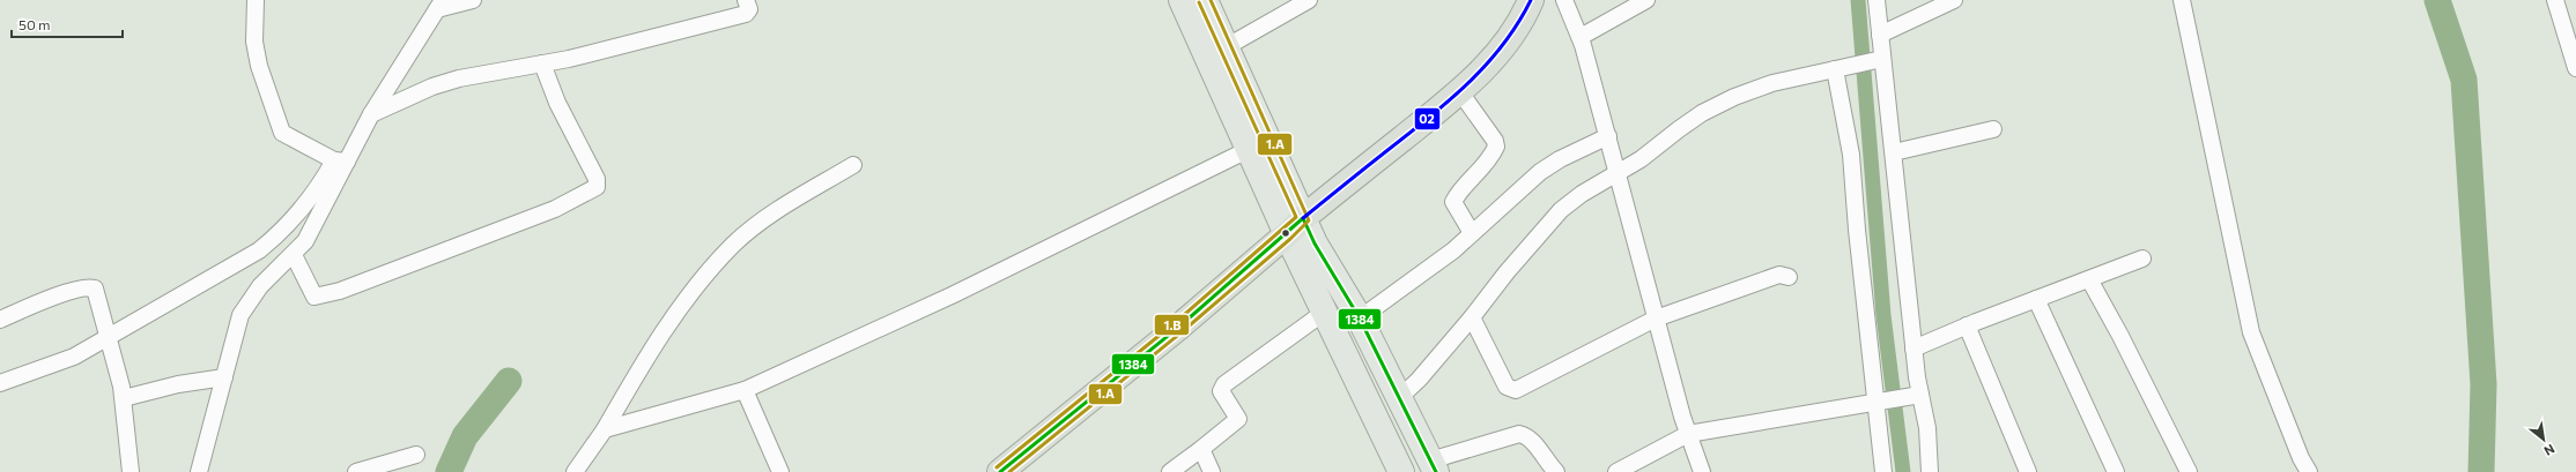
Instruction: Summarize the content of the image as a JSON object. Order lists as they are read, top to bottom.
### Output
{
  "lines": [
    "transit line 1.A",
    "transit line 02",
    "transit line 1.B",
    "transit line 1384"
  ],
  "scale_bar": "50 m",
  "north": "bottom right"
}
